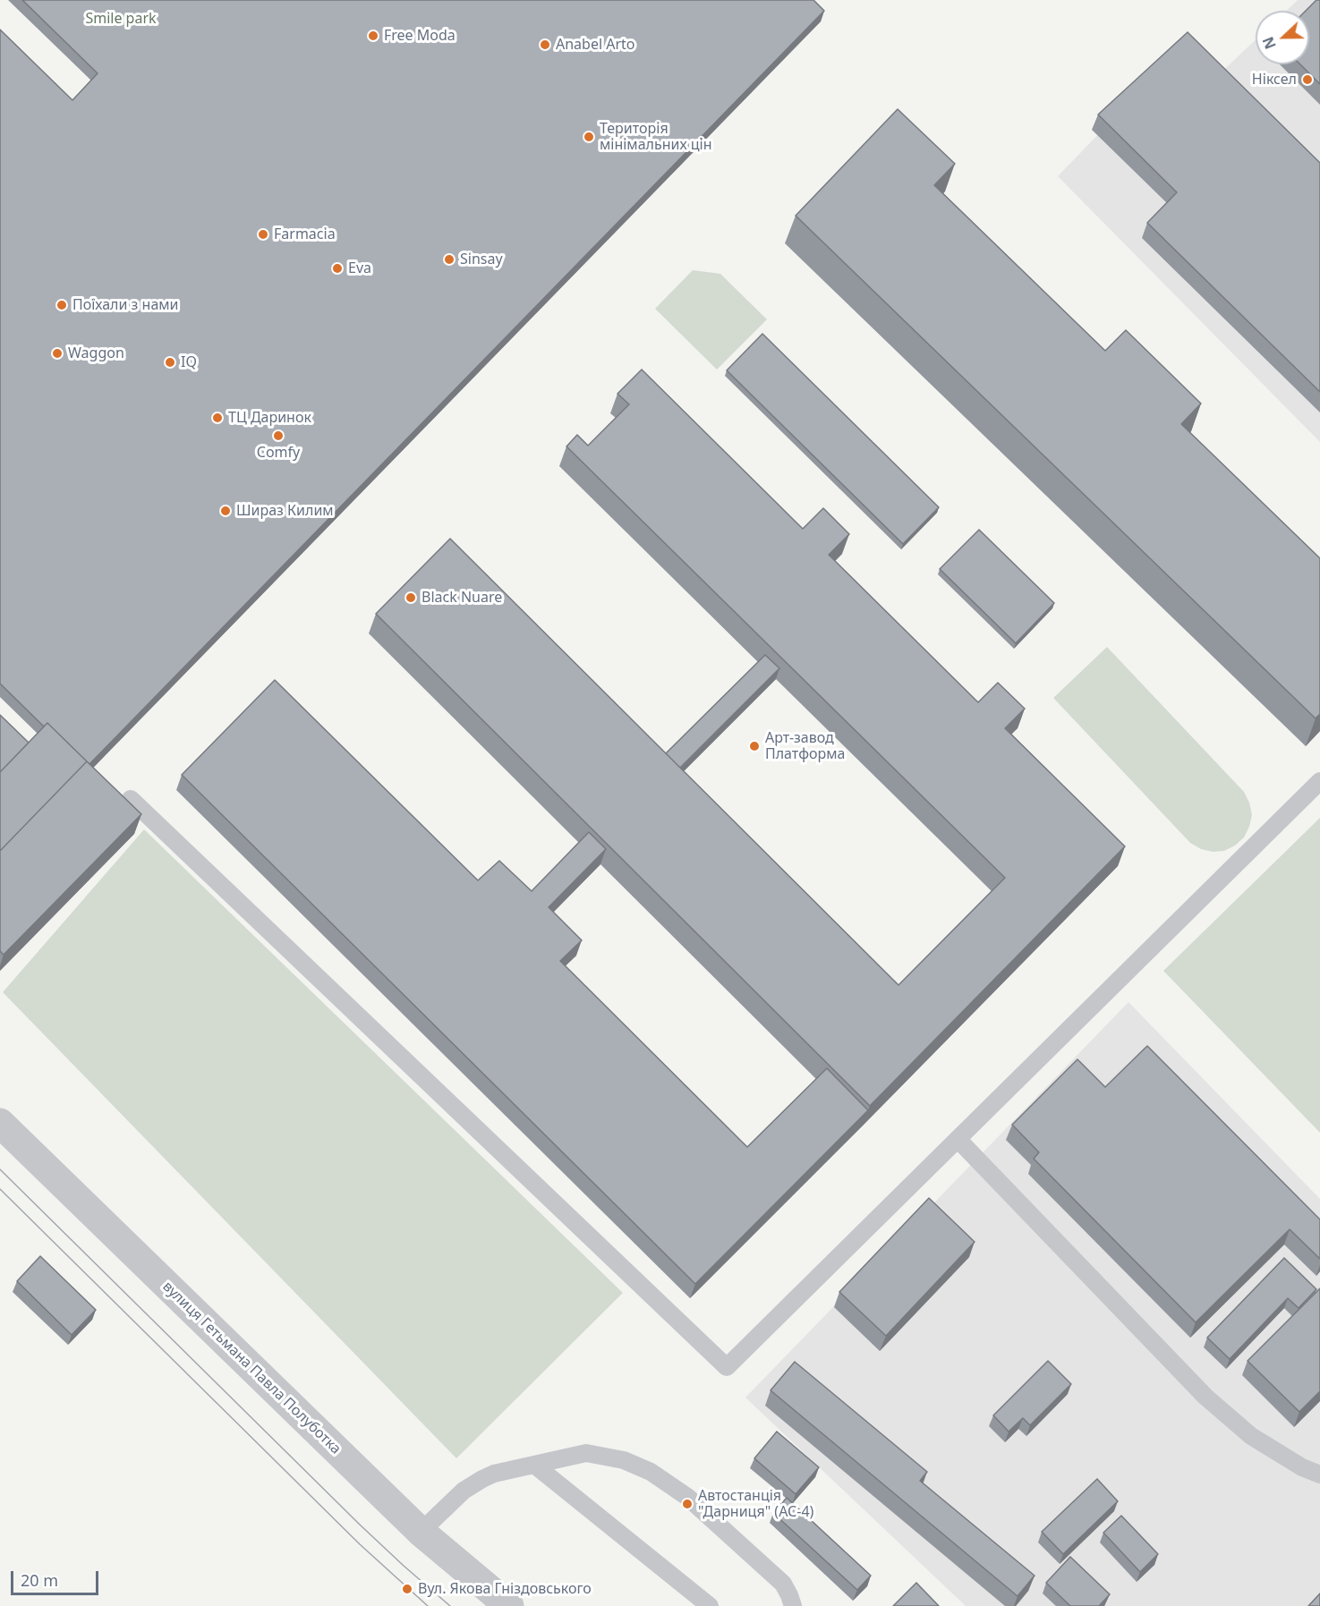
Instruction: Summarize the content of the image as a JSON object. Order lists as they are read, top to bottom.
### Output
{
  "streets": {
    "street": ["вулиця Гетьмана Павла Полуботка"]
  },
  "parks": ["Smile park"],
  "places": [
    "Free Moda",
    "Anabel Arto",
    "Ніксел",
    "Територія мінімальних цін",
    "Farmacia",
    "Sinsay",
    "Eva",
    "Поїхали з нами",
    "Waggon",
    "IQ",
    "ТЦ Даринок",
    "Comfy",
    "Шираз Килим",
    "Black Nuare",
    "Арт-завод Платформа",
    "Автостанція \"Дарниця\" (АС-4)",
    "Вул. Якова Гніздовського"
  ],
  "scale_bar": "20 m",
  "north": "left"
}
